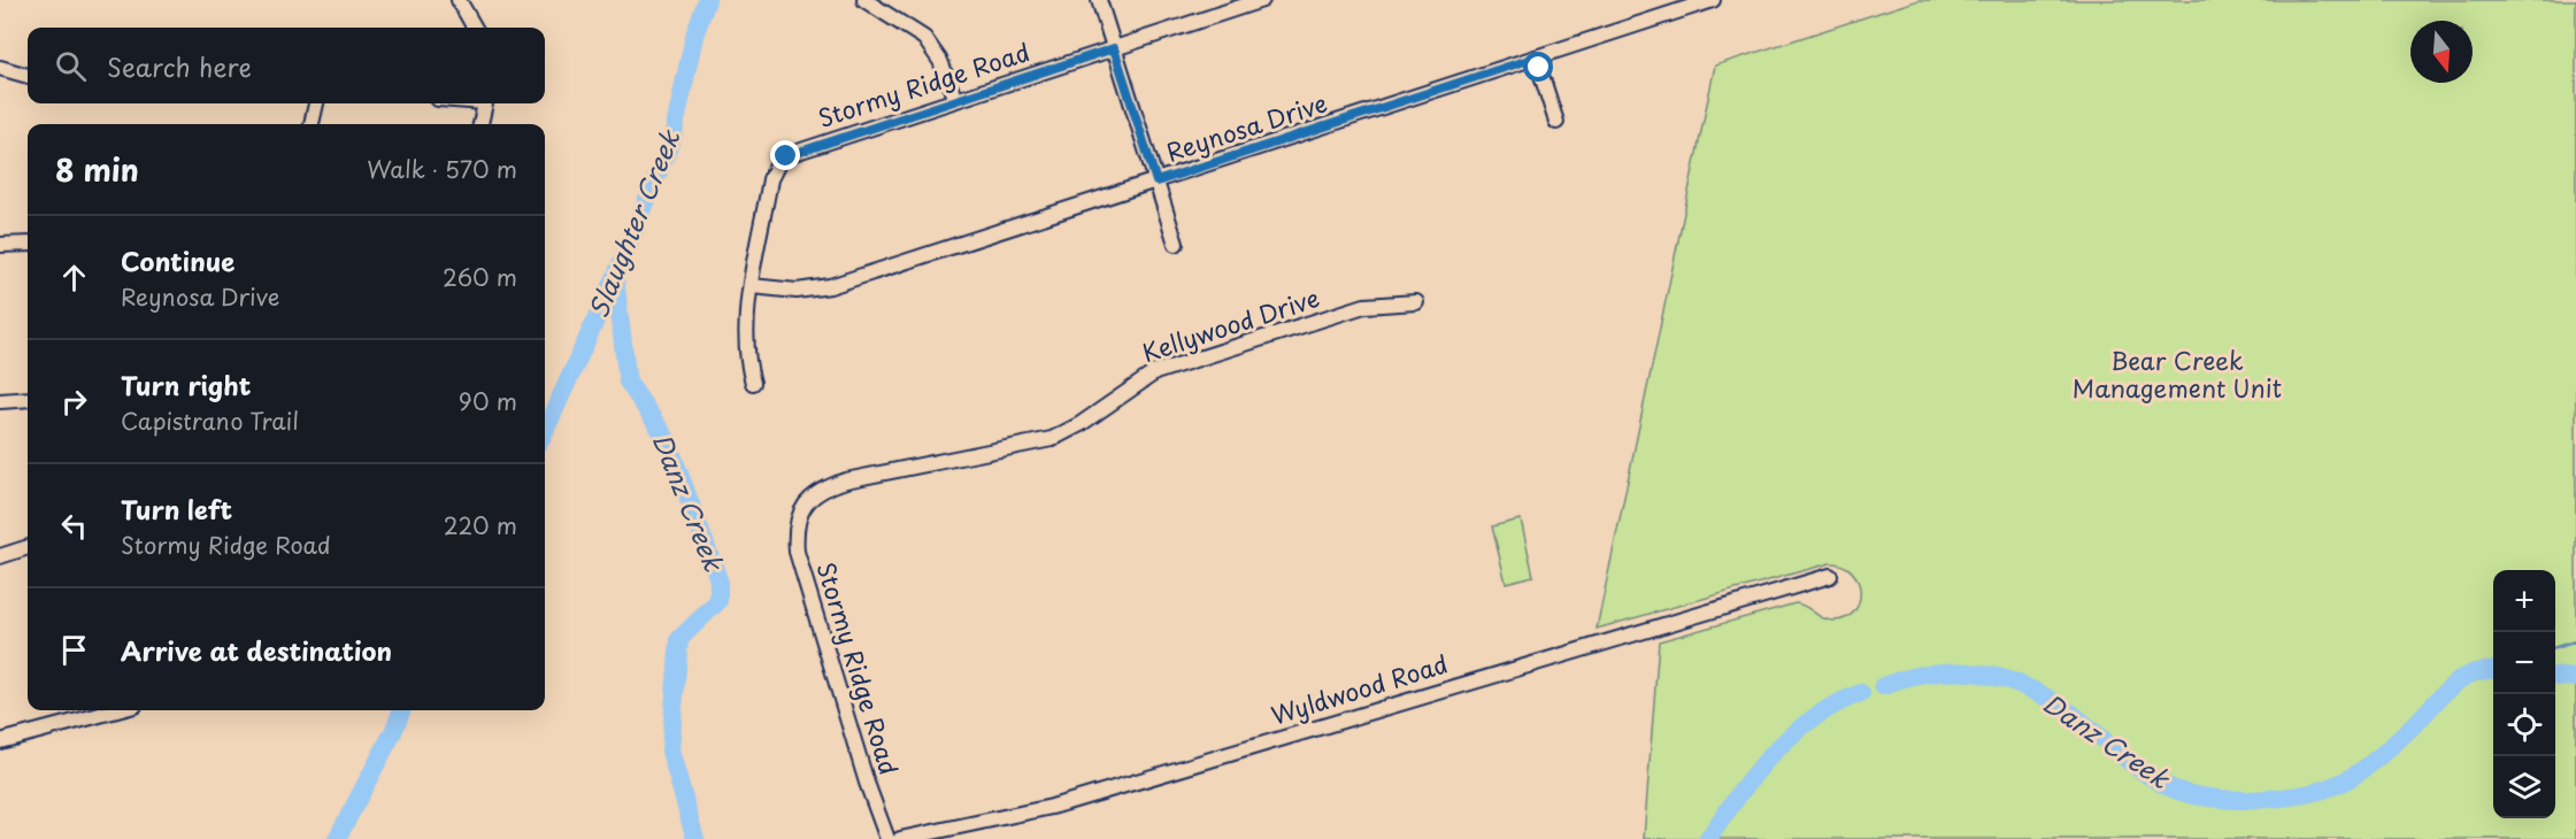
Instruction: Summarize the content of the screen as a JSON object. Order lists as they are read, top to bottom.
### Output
{
  "streets": {
    "street": [
      "Stormy Ridge Road",
      "Reynosa Drive",
      "Kellywood Drive",
      "Wyldwood Road"
    ]
  },
  "crossings": [
    ["Stormy Ridge Road", "Reynosa Drive"],
    ["Stormy Ridge Road", "Kellywood Drive"]
  ],
  "water": ["Slaughter Creek", "Danz Creek"],
  "parks": ["Bear Creek Management Unit"],
  "north": "bottom",
  "page": {
    "search": "Search here",
    "heading": ["8 min", "Walk · 570 m"],
    "list": [
      ["Continue", "Reynosa Drive", "260 m"],
      ["Turn right", "Capistrano Trail", "90 m"],
      ["Turn left", "Stormy Ridge Road", "220 m"],
      "Arrive at destination"
    ],
    "map_buttons": ["+", "−"]
  }
}
